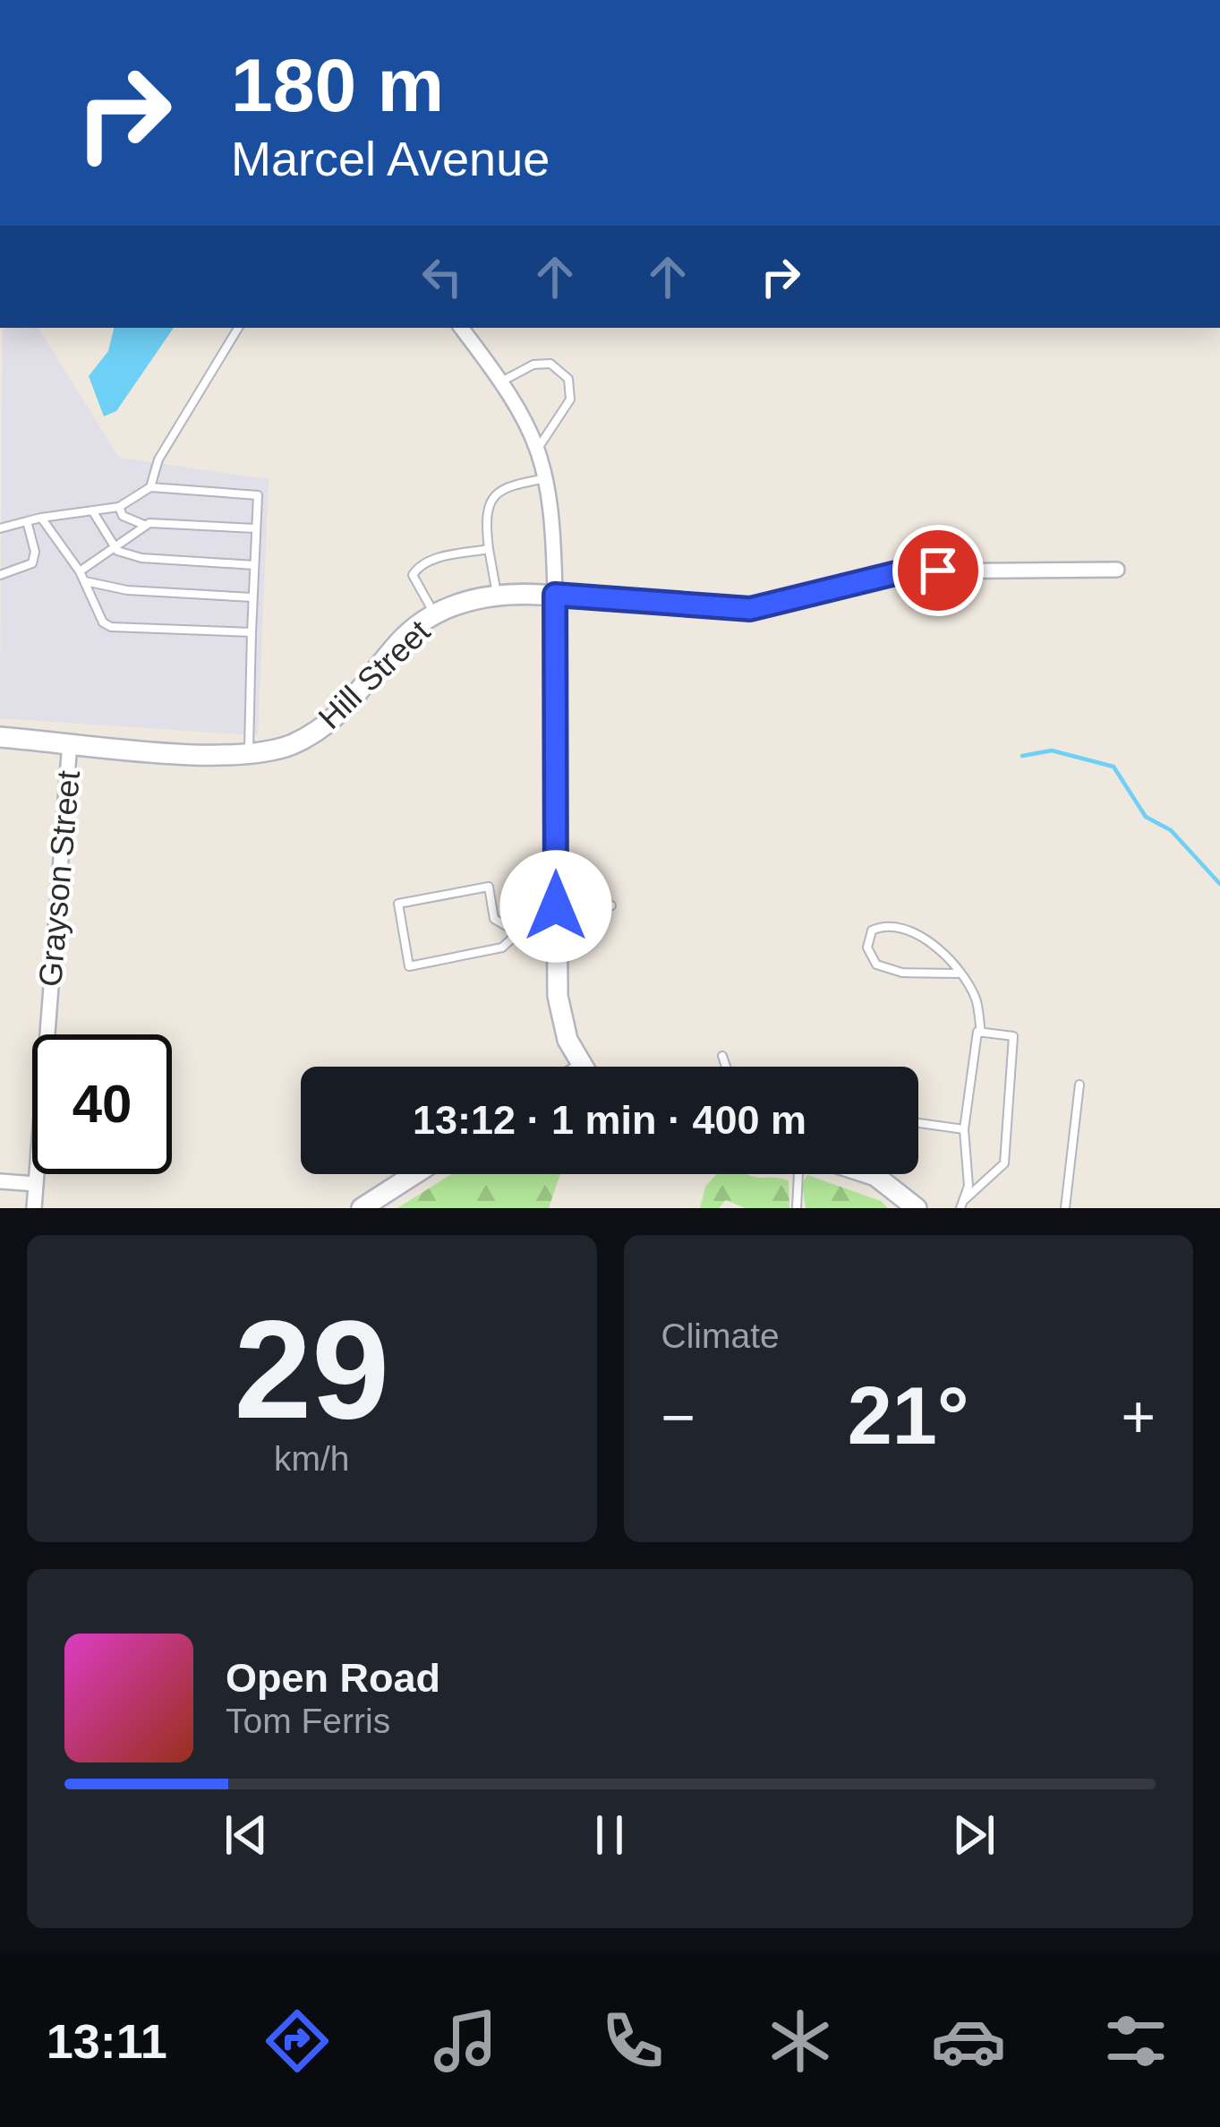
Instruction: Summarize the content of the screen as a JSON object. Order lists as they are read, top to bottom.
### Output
{
  "streets": {
    "street": ["Hill Street", "Grayson Street"]
  },
  "crossings": [
    ["Hill Street", "Grayson Street"]
  ],
  "page": {
    "turn": ["180 m", "Marcel Avenue"],
    "limit": "40",
    "trip": "13:12 · 1 min · 400 m",
    "tile": [
      ["29", "km/h"],
      "Climate"
    ],
    "heat": ["−", "21°", "+"],
    "song": ["Open Road", "Tom Ferris"],
    "tabs": "13:11"
  }
}
